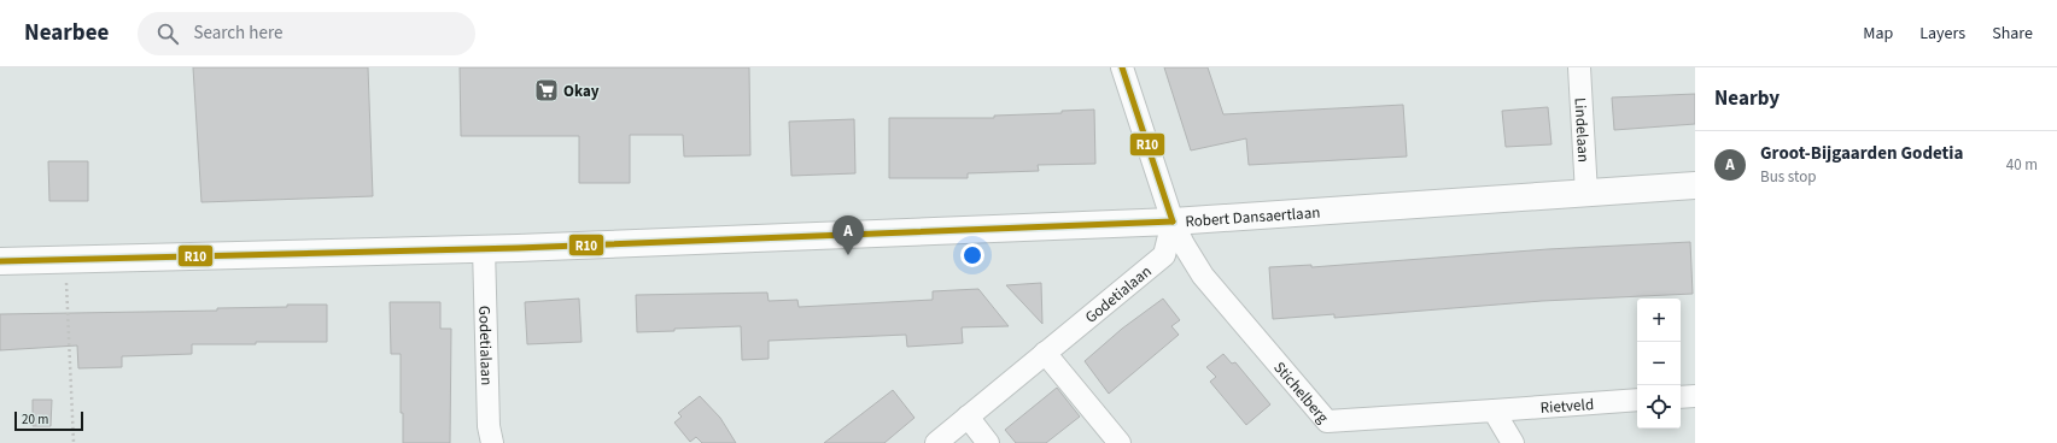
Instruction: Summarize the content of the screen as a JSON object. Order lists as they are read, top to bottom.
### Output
{
  "streets": {
    "street": [
      "Lindelaan",
      "Robert Dansaertlaan",
      "Godetialaan",
      "Stichelberg",
      "Rietveld"
    ]
  },
  "crossings": [
    ["Lindelaan", "Robert Dansaertlaan"],
    ["Robert Dansaertlaan", "Godetialaan"],
    ["Robert Dansaertlaan", "Stichelberg"],
    ["Godetialaan", "Stichelberg"],
    ["Stichelberg", "Rietveld"]
  ],
  "places": {
    "supermarket": ["Okay"]
  },
  "lines": ["transit line R10"],
  "scale_bar": "20 m",
  "page": {
    "header": "Nearbee",
    "search": "Search here",
    "nav": ["Map", "Layers", "Share"],
    "heading": "Nearby",
    "list": [
      {
        "mark": "A",
        "name": "Groot-Bijgaarden Godetia",
        "note": "Bus stop",
        "value": "40 m"
      }
    ],
    "pins": "A",
    "map_buttons": ["+", "−"],
    "scale": "20 m"
  }
}
